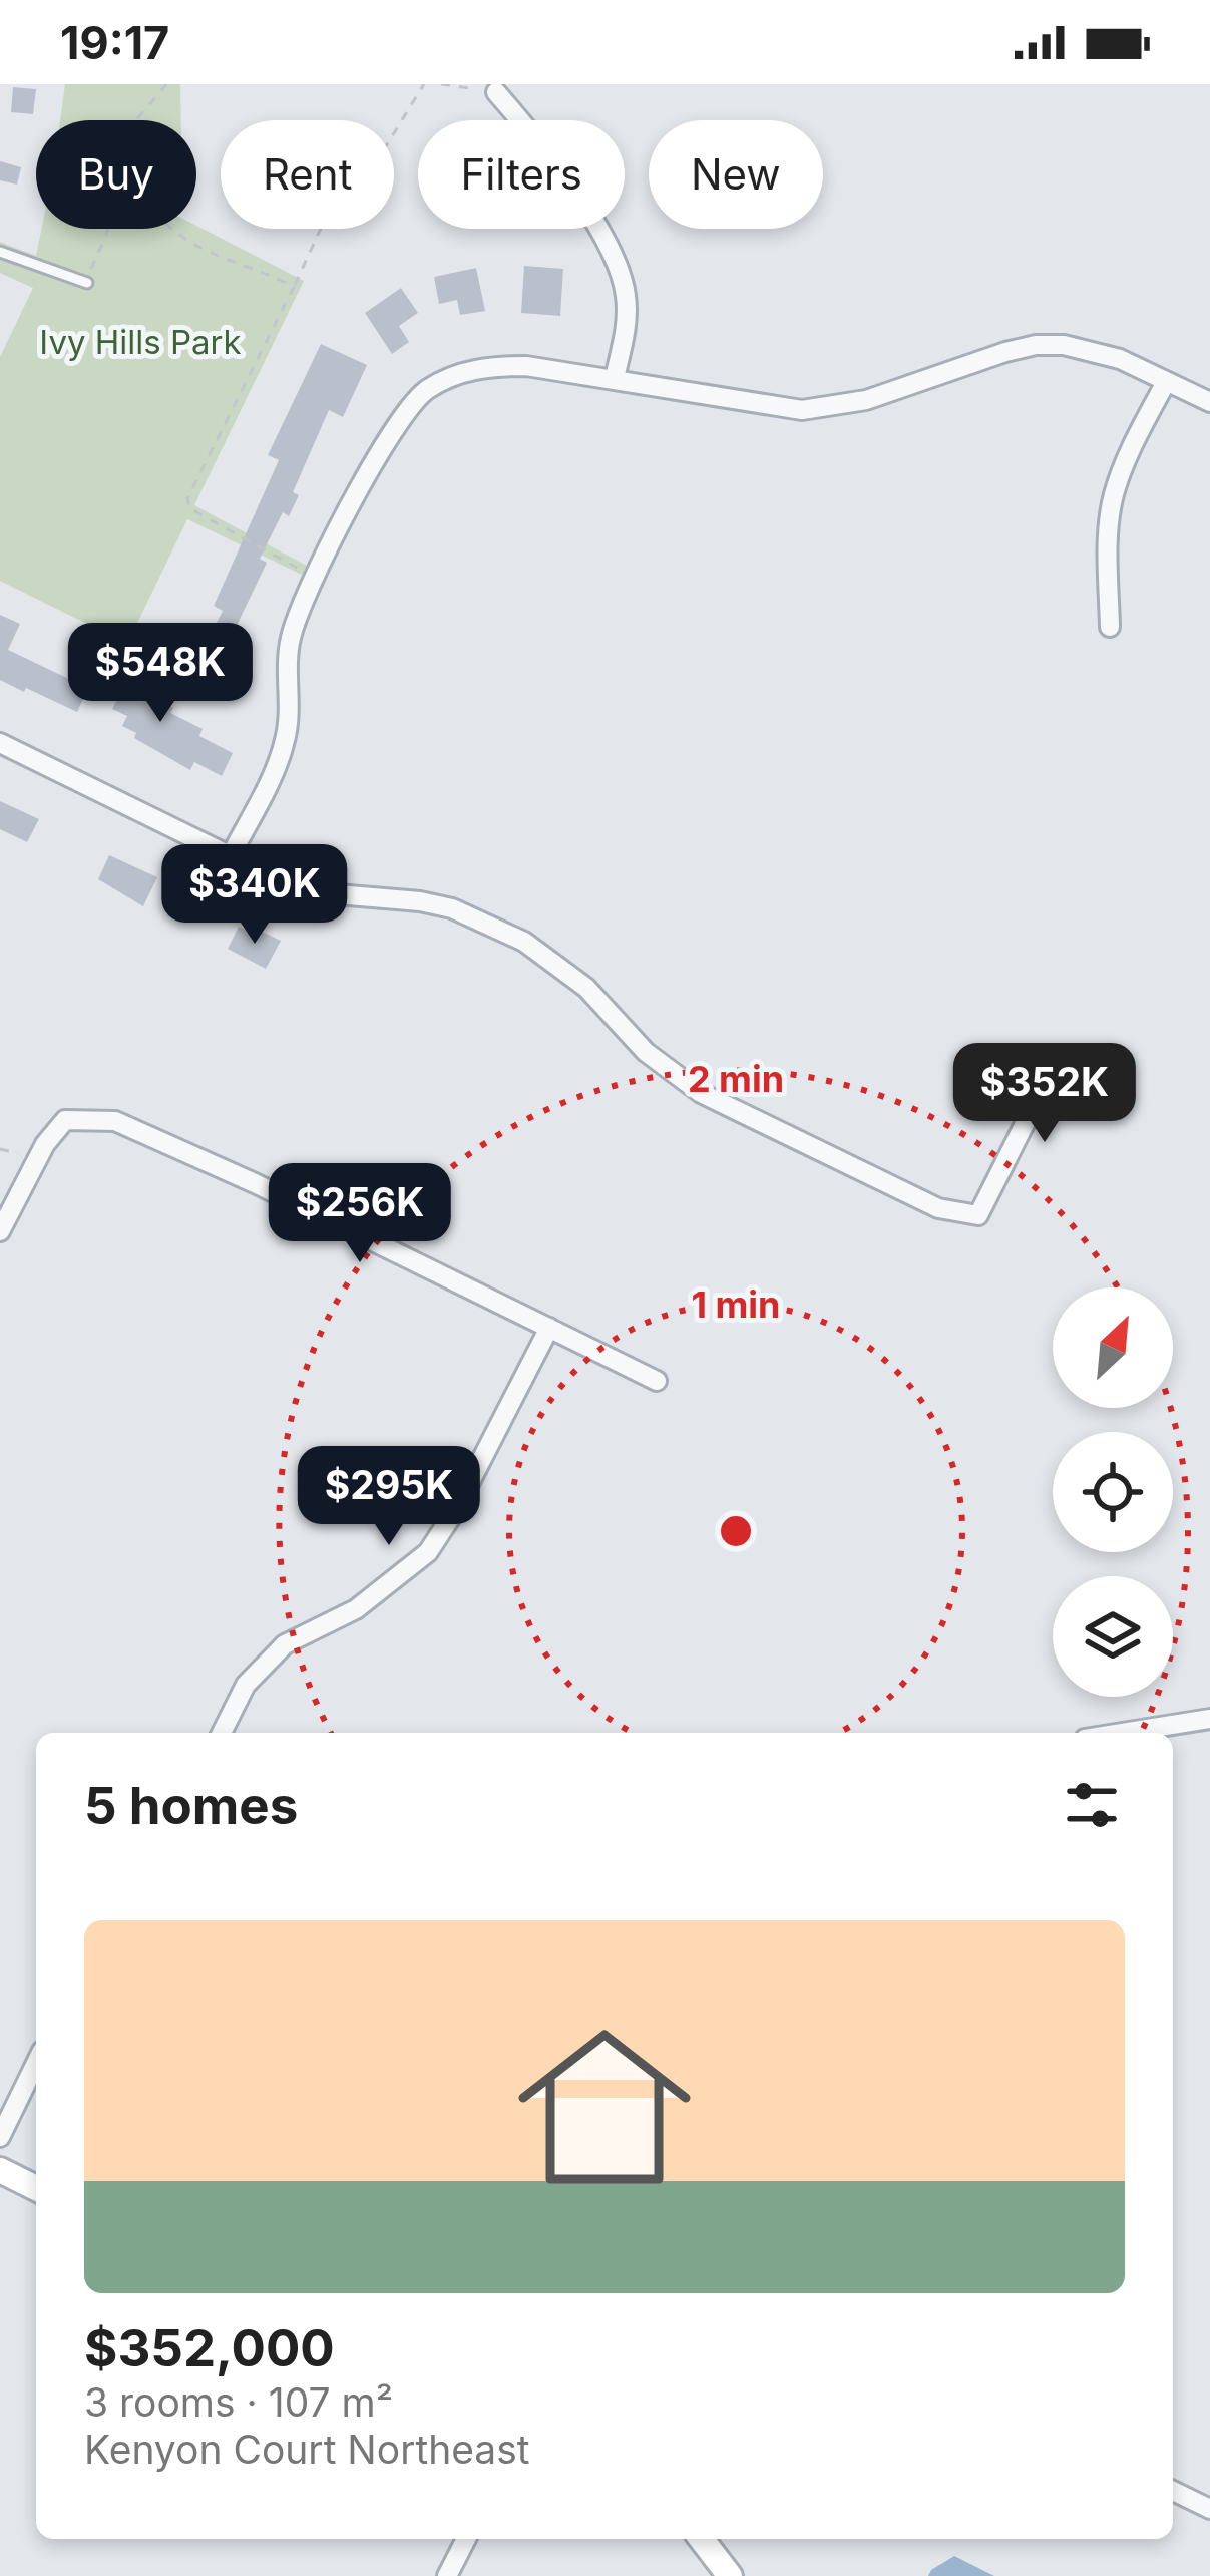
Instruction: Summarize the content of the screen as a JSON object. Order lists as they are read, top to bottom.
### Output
{
  "parks": ["Ivy Hills Park"],
  "north": "top right",
  "page": {
    "status": "19:17",
    "chip": [
      "Buy",
      "Rent",
      "Filters",
      "New"
    ],
    "price": [
      "$548K",
      "$340K",
      "$352K",
      "$256K",
      "$295K"
    ],
    "heading": "5 homes",
    "list": [
      {
        "name": "$352,000",
        "note": "3 rooms · 107 m² · Kenyon Court Northeast"
      }
    ]
  },
  "rings": ["2 min", "1 min"]
}
